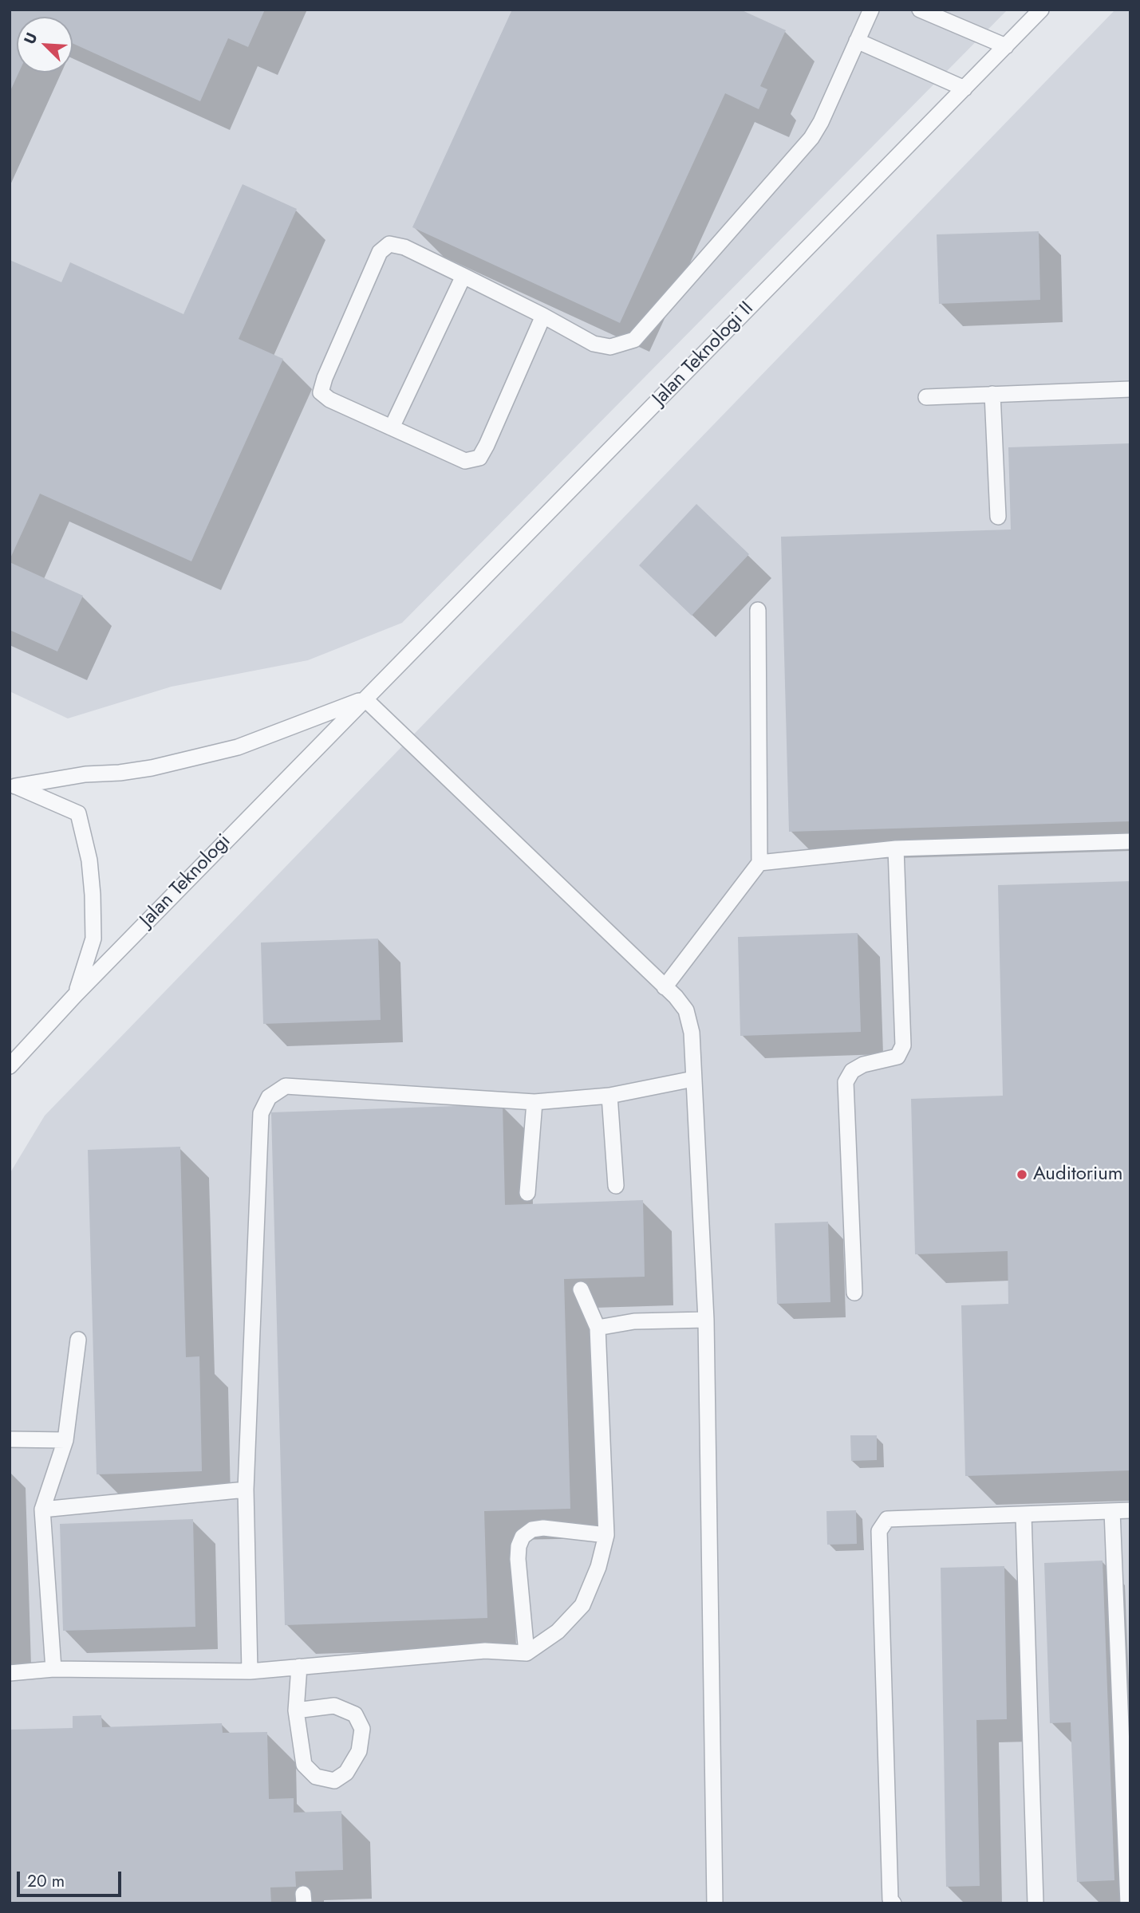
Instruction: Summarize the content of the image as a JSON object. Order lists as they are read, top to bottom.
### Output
{
  "streets": {
    "lane": ["Jalan Teknologi II", "Jalan Teknologi"]
  },
  "crossings": [
    ["Jalan Teknologi II", "Jalan Teknologi"]
  ],
  "places": ["Auditorium"],
  "scale_bar": "20 m",
  "north": "top left"
}
